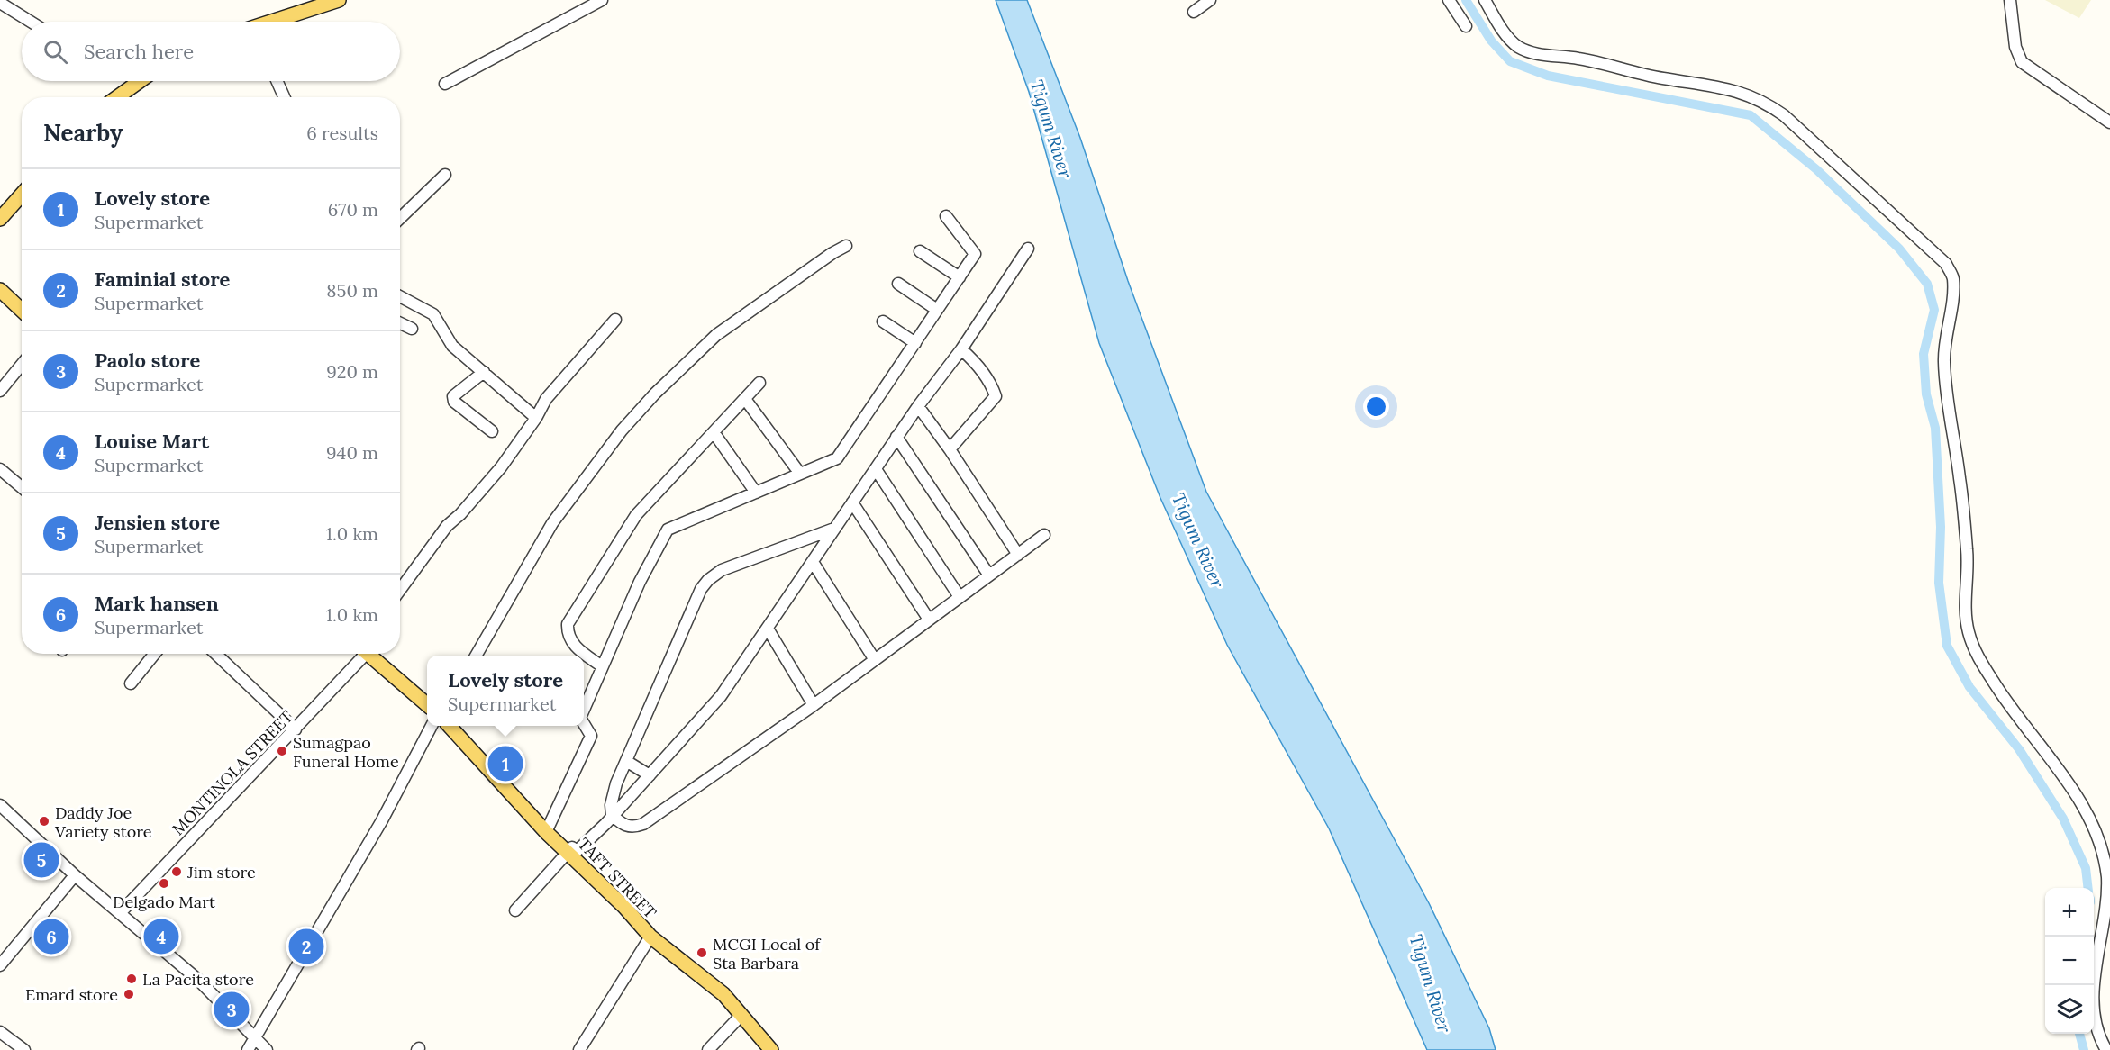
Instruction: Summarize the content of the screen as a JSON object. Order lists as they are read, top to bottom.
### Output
{
  "streets": {
    "main road": ["TAFT STREET"],
    "street": ["MONTINOLA STREET"]
  },
  "water": ["Tigum River"],
  "places": [
    "Sumagpao Funeral Home",
    "Daddy Joe Variety store",
    "Jim store",
    "Delgado Mart",
    "MCGI Local of Sta Barbara",
    "La Pacita store",
    "Emard store"
  ],
  "page": {
    "search": "Search here",
    "heading": ["Nearby", "6 results"],
    "list": [
      {
        "mark": "1",
        "name": "Lovely store",
        "note": "Supermarket",
        "value": "670 m"
      },
      {
        "mark": "2",
        "name": "Faminial store",
        "note": "Supermarket",
        "value": "850 m"
      },
      {
        "mark": "3",
        "name": "Paolo store",
        "note": "Supermarket",
        "value": "920 m"
      },
      {
        "mark": "4",
        "name": "Louise Mart",
        "note": "Supermarket",
        "value": "940 m"
      },
      {
        "mark": "5",
        "name": "Jensien store",
        "note": "Supermarket",
        "value": "1.0 km"
      },
      {
        "mark": "6",
        "name": "Mark hansen",
        "note": "Supermarket",
        "value": "1.0 km"
      }
    ],
    "popup": ["Lovely store", "Supermarket"],
    "pins": [
      "1",
      "5",
      "4",
      "6",
      "2",
      "3"
    ],
    "map_buttons": ["+", "−"]
  }
}
